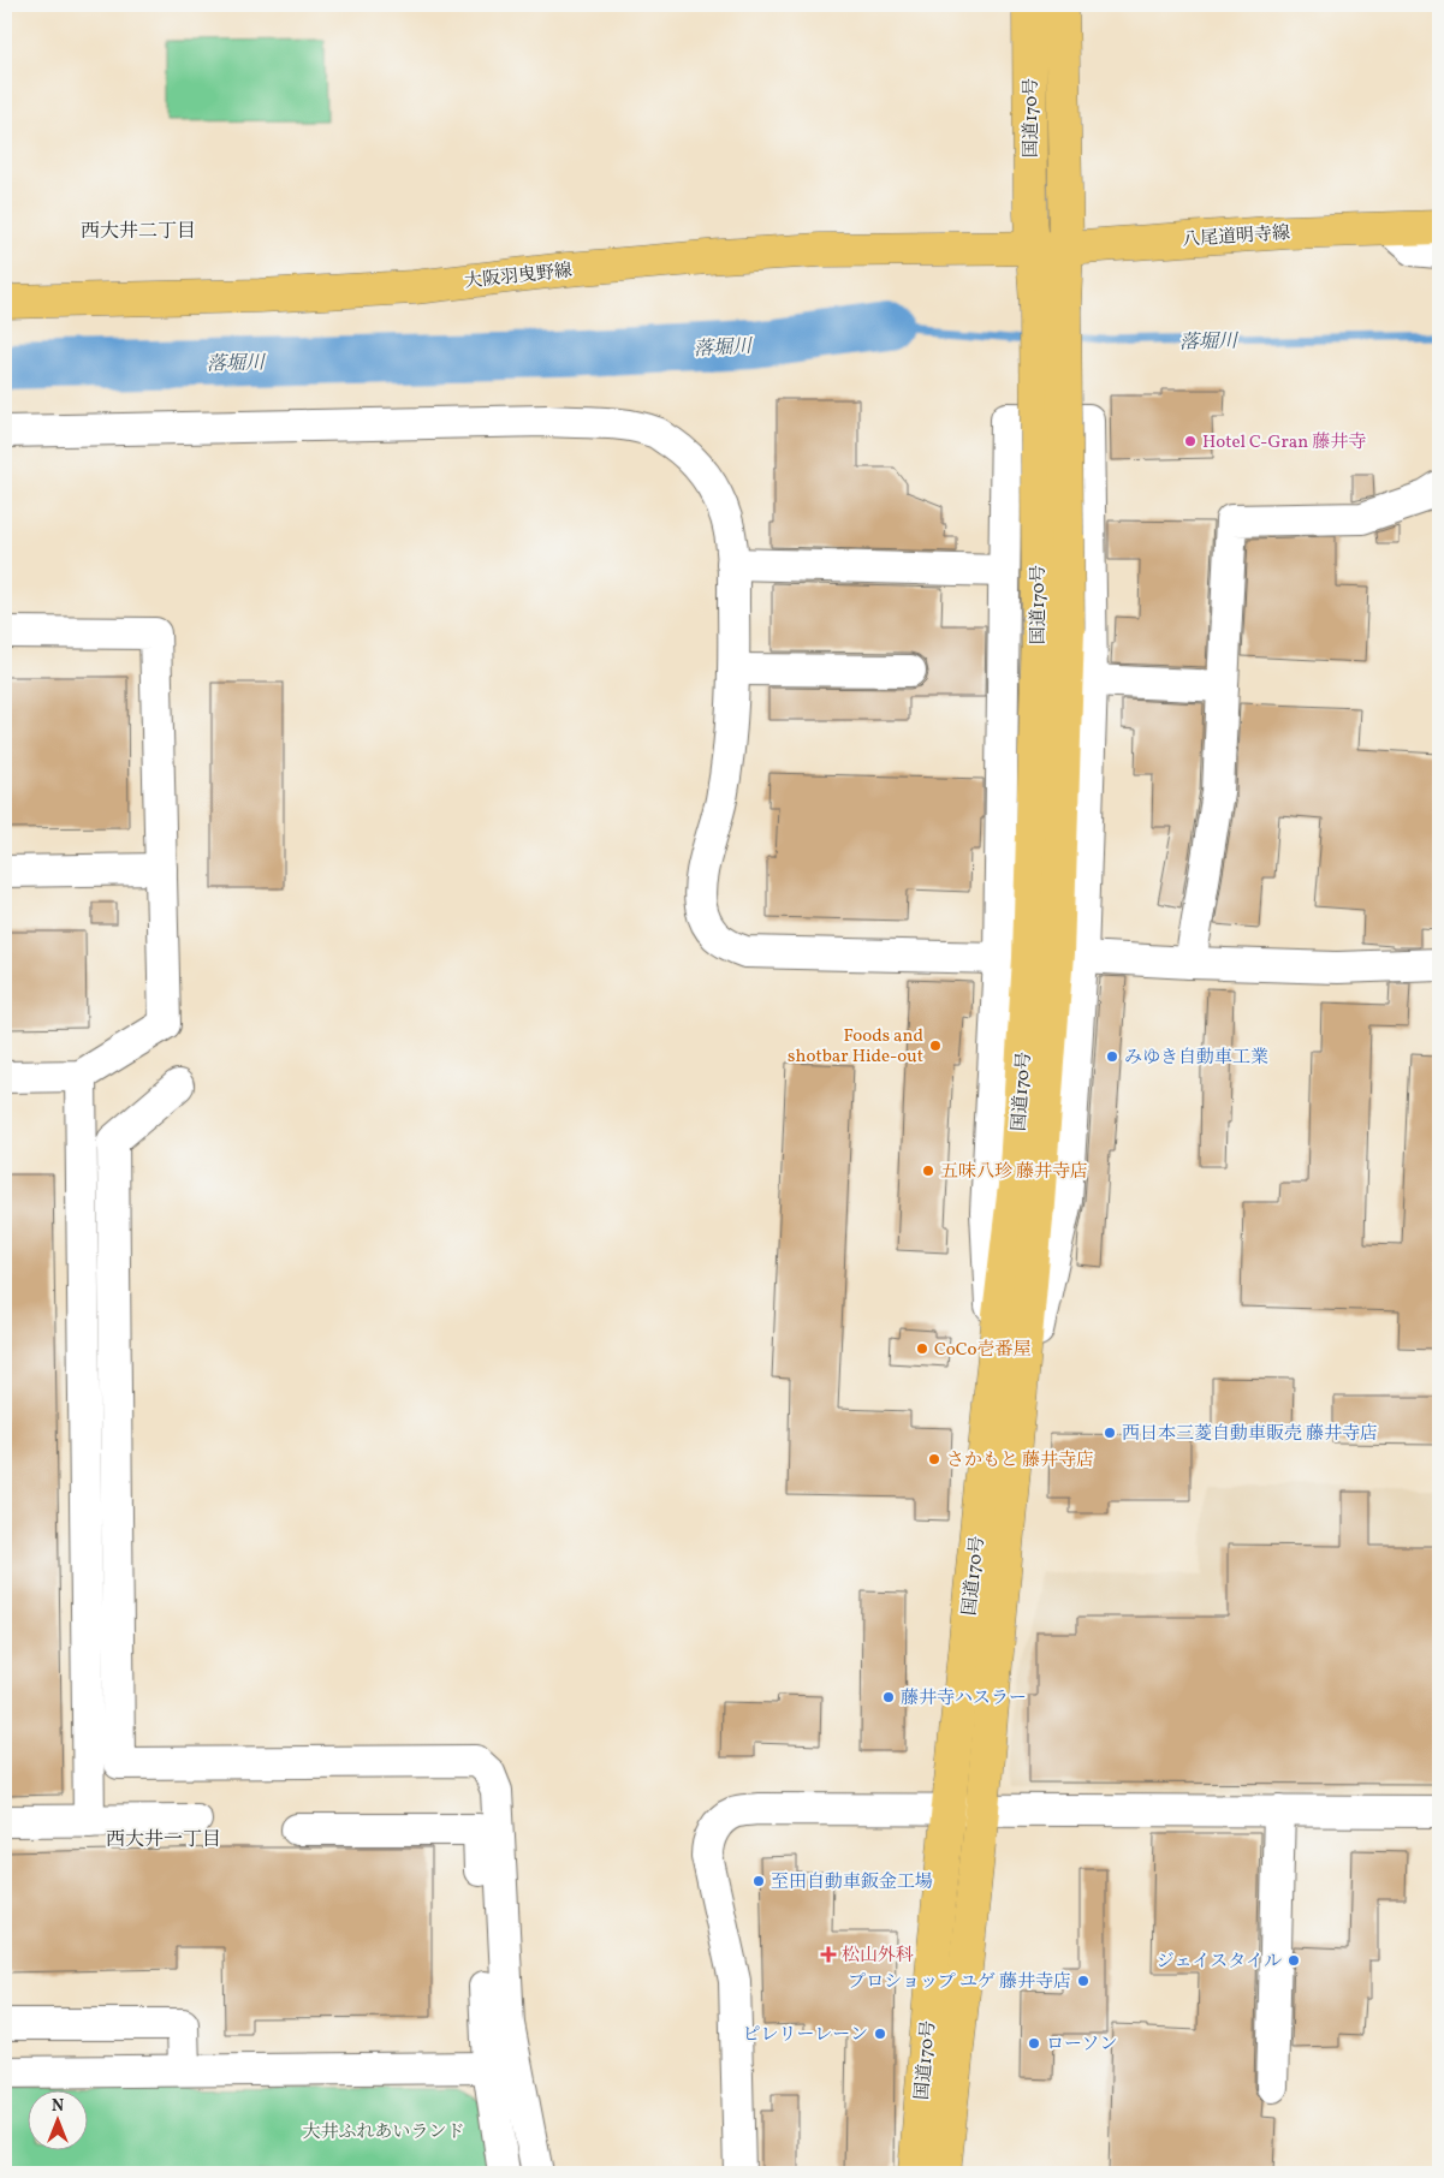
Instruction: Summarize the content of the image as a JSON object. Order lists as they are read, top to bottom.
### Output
{
  "streets": {
    "main road": ["国道170号", "八尾道明寺線", "大阪羽曳野線"]
  },
  "crossings": [
    ["国道170号", "八尾道明寺線"],
    ["国道170号", "大阪羽曳野線"],
    ["八尾道明寺線", "大阪羽曳野線"]
  ],
  "districts": ["西大井二丁目", "西大井一丁目"],
  "water": ["落堀川"],
  "parks": ["大井ふれあいランド"],
  "places": {
    "other": [
      "Hotel C-Gran 藤井寺",
      "Foods and shotbar Hide-out",
      "みゆき自動車工業",
      "五味八珍 藤井寺店",
      "CoCo壱番屋",
      "西日本三菱自動車販売 藤井寺店",
      "さかもと 藤井寺店",
      "藤井寺ハスラー",
      "至田自動車鈑金工場",
      "ジェイスタイル",
      "プロショップ ユゲ 藤井寺店",
      "ピレリーレーン",
      "ローソン"
    ],
    "health": ["松山外科"]
  },
  "north": "top"
}
